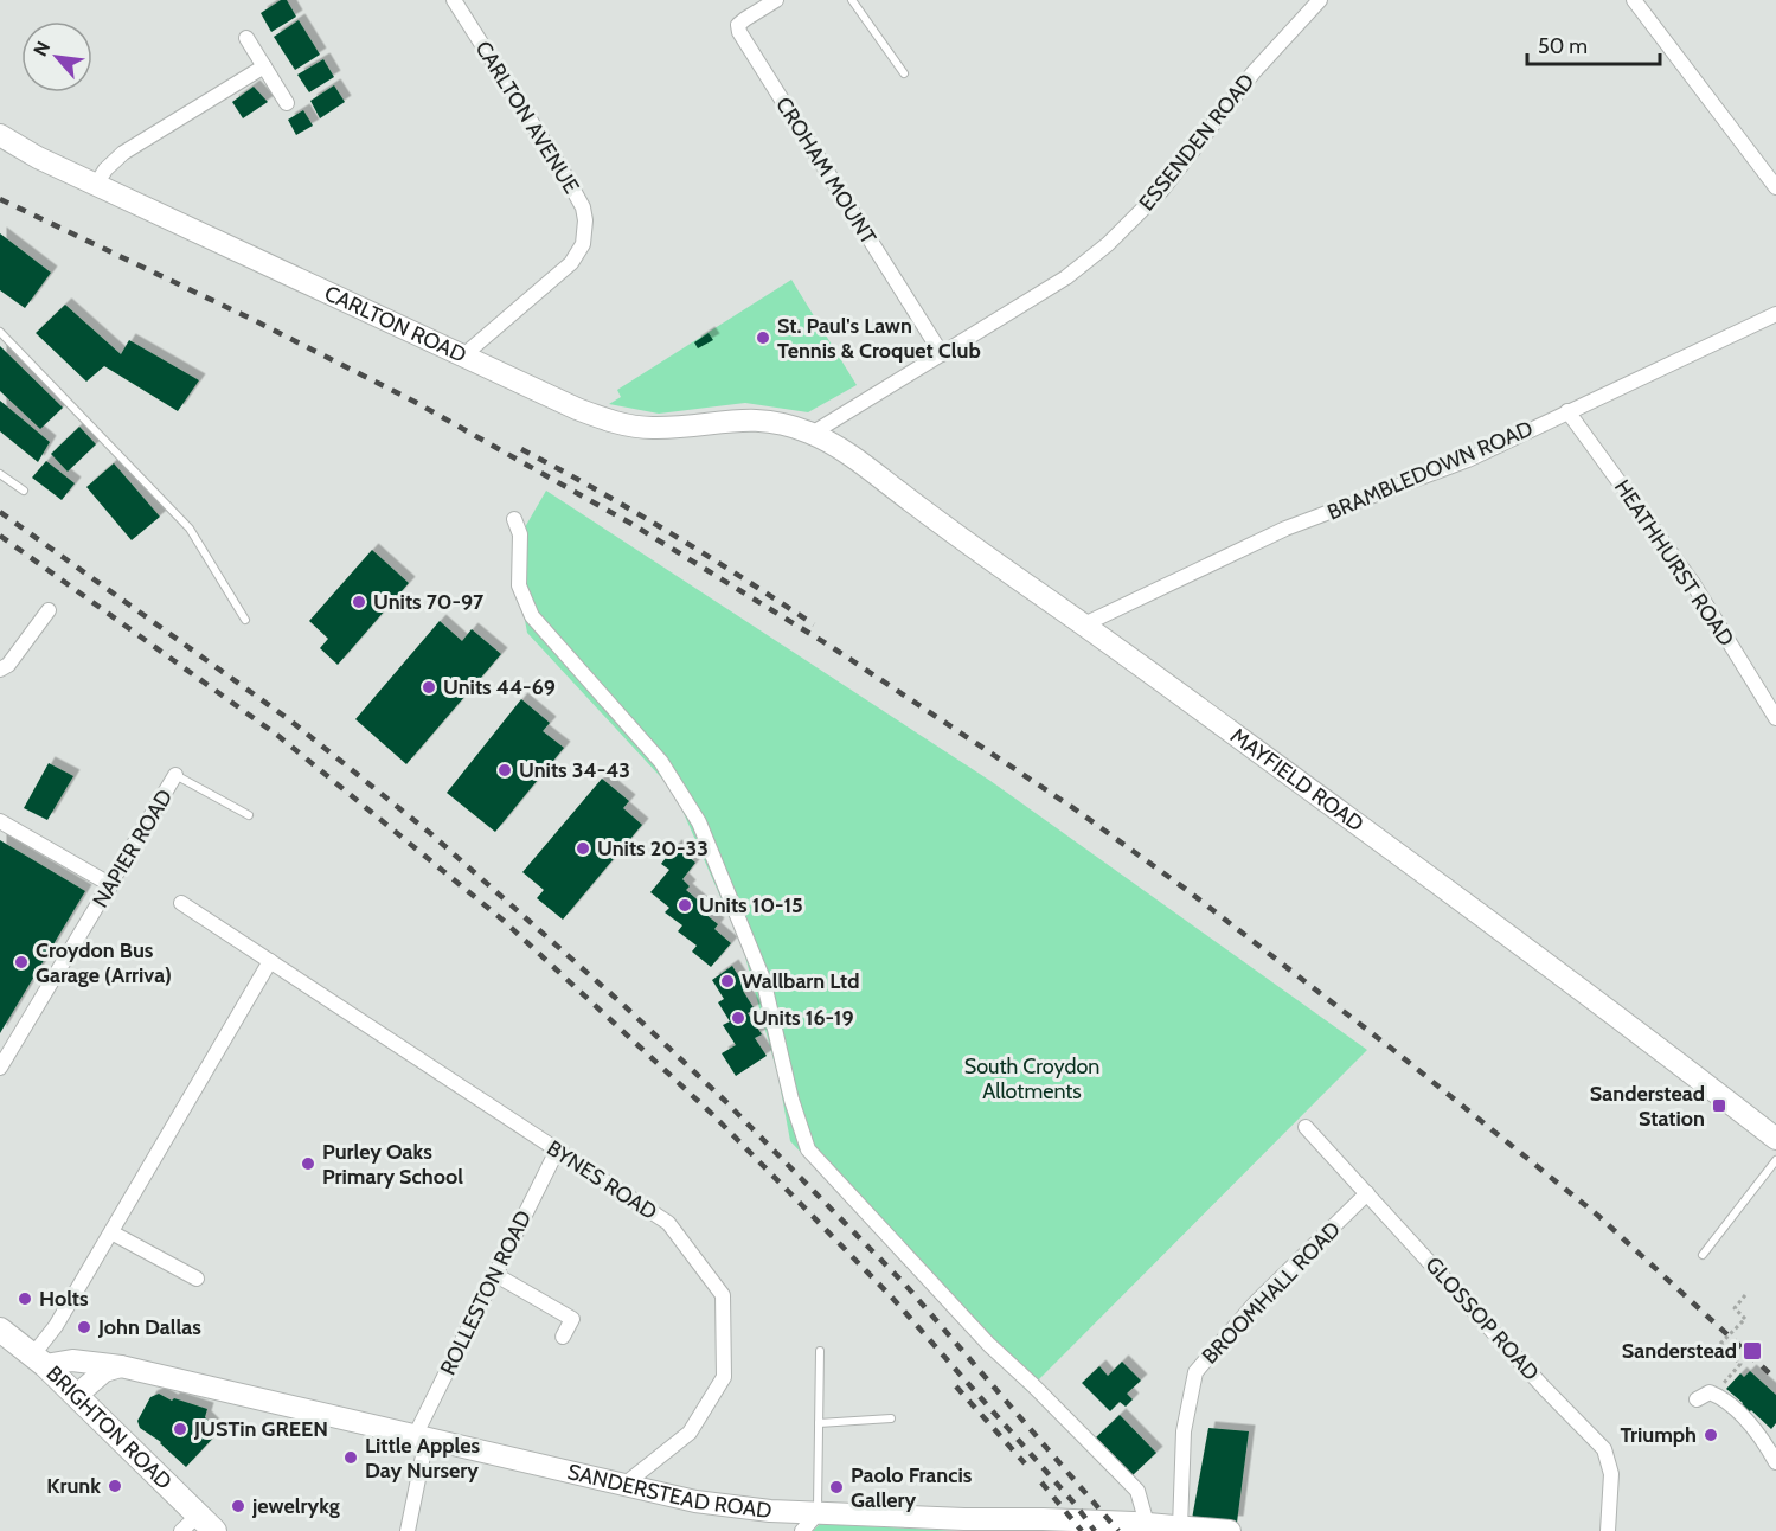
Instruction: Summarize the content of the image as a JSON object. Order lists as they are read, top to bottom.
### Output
{
  "streets": {
    "main road": ["BRIGHTON ROAD"],
    "street": [
      "CARLTON AVENUE",
      "ESSENDEN ROAD",
      "CROHAM MOUNT",
      "CARLTON ROAD",
      "BRAMBLEDOWN ROAD",
      "HEATHHURST ROAD",
      "MAYFIELD ROAD",
      "NAPIER ROAD",
      "BYNES ROAD",
      "ROLLESTON ROAD",
      "BROOMHALL ROAD",
      "GLOSSOP ROAD",
      "SANDERSTEAD ROAD"
    ]
  },
  "crossings": [
    ["CARLTON AVENUE", "CARLTON ROAD"],
    ["ESSENDEN ROAD", "CROHAM MOUNT"],
    ["ESSENDEN ROAD", "CARLTON ROAD"],
    ["ESSENDEN ROAD", "MAYFIELD ROAD"],
    ["CARLTON ROAD", "MAYFIELD ROAD"],
    ["BRAMBLEDOWN ROAD", "HEATHHURST ROAD"],
    ["BRAMBLEDOWN ROAD", "MAYFIELD ROAD"],
    ["BYNES ROAD", "ROLLESTON ROAD"],
    ["BYNES ROAD", "SANDERSTEAD ROAD"],
    ["ROLLESTON ROAD", "SANDERSTEAD ROAD"],
    ["BROOMHALL ROAD", "GLOSSOP ROAD"],
    ["BROOMHALL ROAD", "SANDERSTEAD ROAD"],
    ["BRIGHTON ROAD", "SANDERSTEAD ROAD"]
  ],
  "parks": ["South Croydon Allotments"],
  "places": {
    "other": [
      "St. Paul's Lawn Tennis & Croquet Club",
      "Units 70-97",
      "Units 44-69",
      "Units 34-43",
      "Units 20-33",
      "Units 10-15",
      "Croydon Bus Garage (Arriva)",
      "Wallbarn Ltd",
      "Units 16-19",
      "Purley Oaks Primary School",
      "Holts",
      "John Dallas",
      "JUSTin GREEN",
      "Triumph",
      "Little Apples Day Nursery",
      "Krunk",
      "Paolo Francis Gallery",
      "jewelrykg"
    ],
    "transit": ["Sanderstead Station", "Sanderstead"]
  },
  "scale_bar": "50 m",
  "north": "top left"
}
